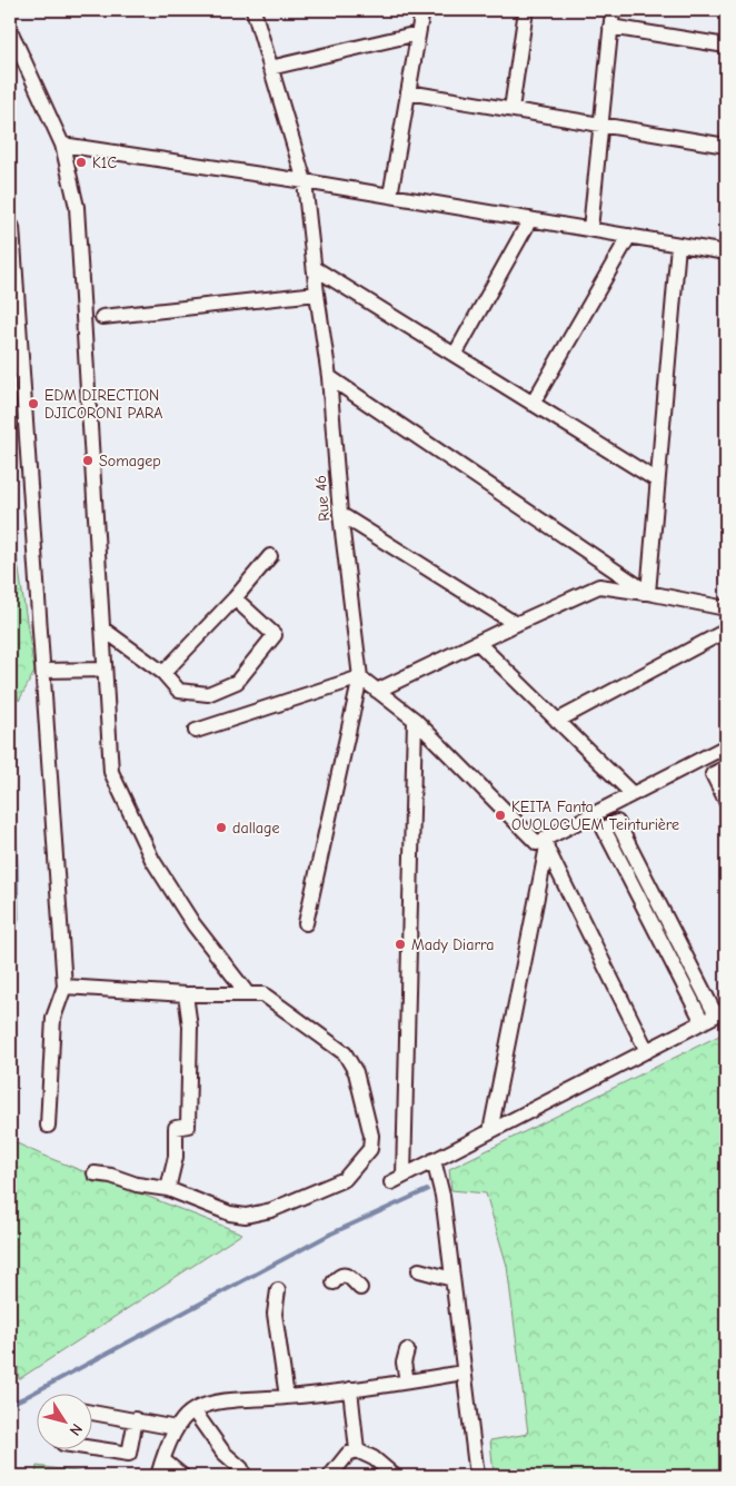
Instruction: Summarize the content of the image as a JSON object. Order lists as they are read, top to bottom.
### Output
{
  "streets": {
    "street": ["Rue 46"]
  },
  "places": [
    "K1C",
    "EDM DIRECTION DJICORONI PARA",
    "Somagep",
    "KEITA Fanta OUOLOGUEM Teinturière",
    "dallage",
    "Mady Diarra"
  ],
  "north": "bottom right"
}
